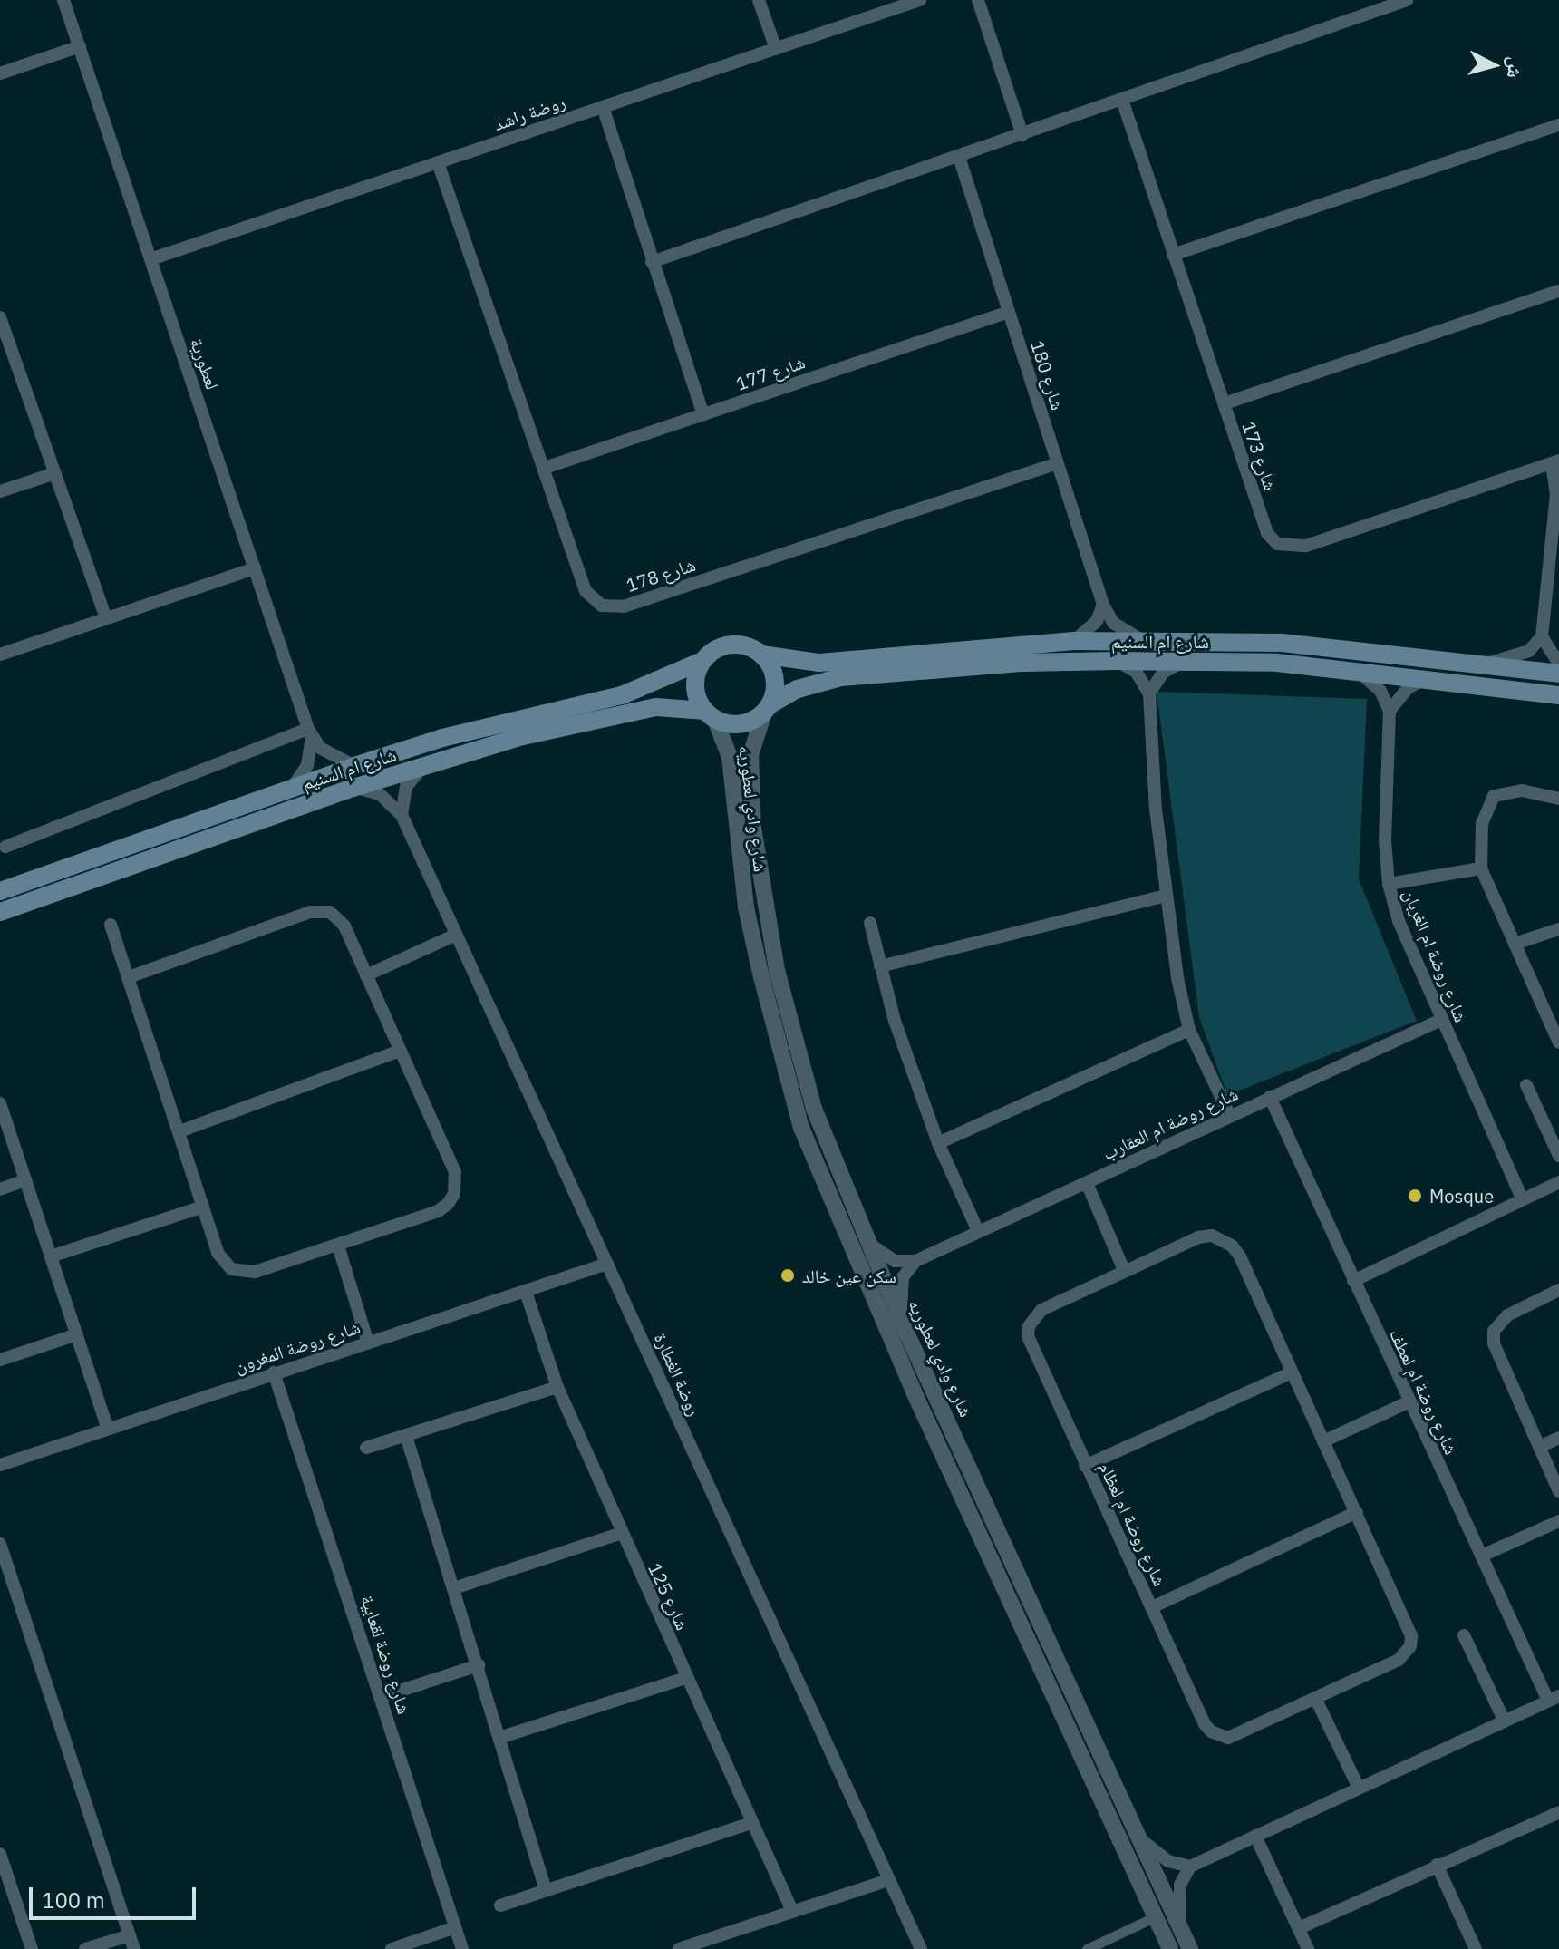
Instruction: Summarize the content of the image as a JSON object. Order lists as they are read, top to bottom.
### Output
{
  "streets": {
    "main road": ["شارع ام السنيم"],
    "street": [
      "روضة راشد",
      "لعطورية",
      "شارع 177",
      "شارع 180",
      "شارع 173",
      "شارع 178",
      "شارع وادي لعطوريه",
      "شارع روضة ام الغربان",
      "شارع روضة ام العقارب",
      "شارع روضة المغرون",
      "روضة الغطارة",
      "شارع روضة ام لعطف",
      "شارع روضة ام لعظام",
      "شارع 125",
      "شارع روضة لقعابية"
    ]
  },
  "crossings": [
    ["روضة راشد", "لعطورية"],
    ["روضة راشد", "شارع 178"],
    ["شارع 177", "شارع 180"],
    ["شارع 177", "شارع 178"],
    ["شارع 180", "شارع 178"],
    ["شارع 180", "شارع ام السنيم"],
    ["شارع ام السنيم", "شارع وادي لعطوريه"],
    ["شارع ام السنيم", "روضة الغطارة"],
    ["شارع روضة ام الغربان", "شارع روضة ام العقارب"],
    ["شارع روضة ام العقارب", "شارع روضة ام لعطف"],
    ["شارع روضة المغرون", "روضة الغطارة"],
    ["شارع روضة المغرون", "شارع 125"],
    ["شارع روضة المغرون", "شارع روضة لقعابية"]
  ],
  "places": ["Mosque", "سكن عين خالد"],
  "scale_bar": "100 m",
  "north": "right"
}
